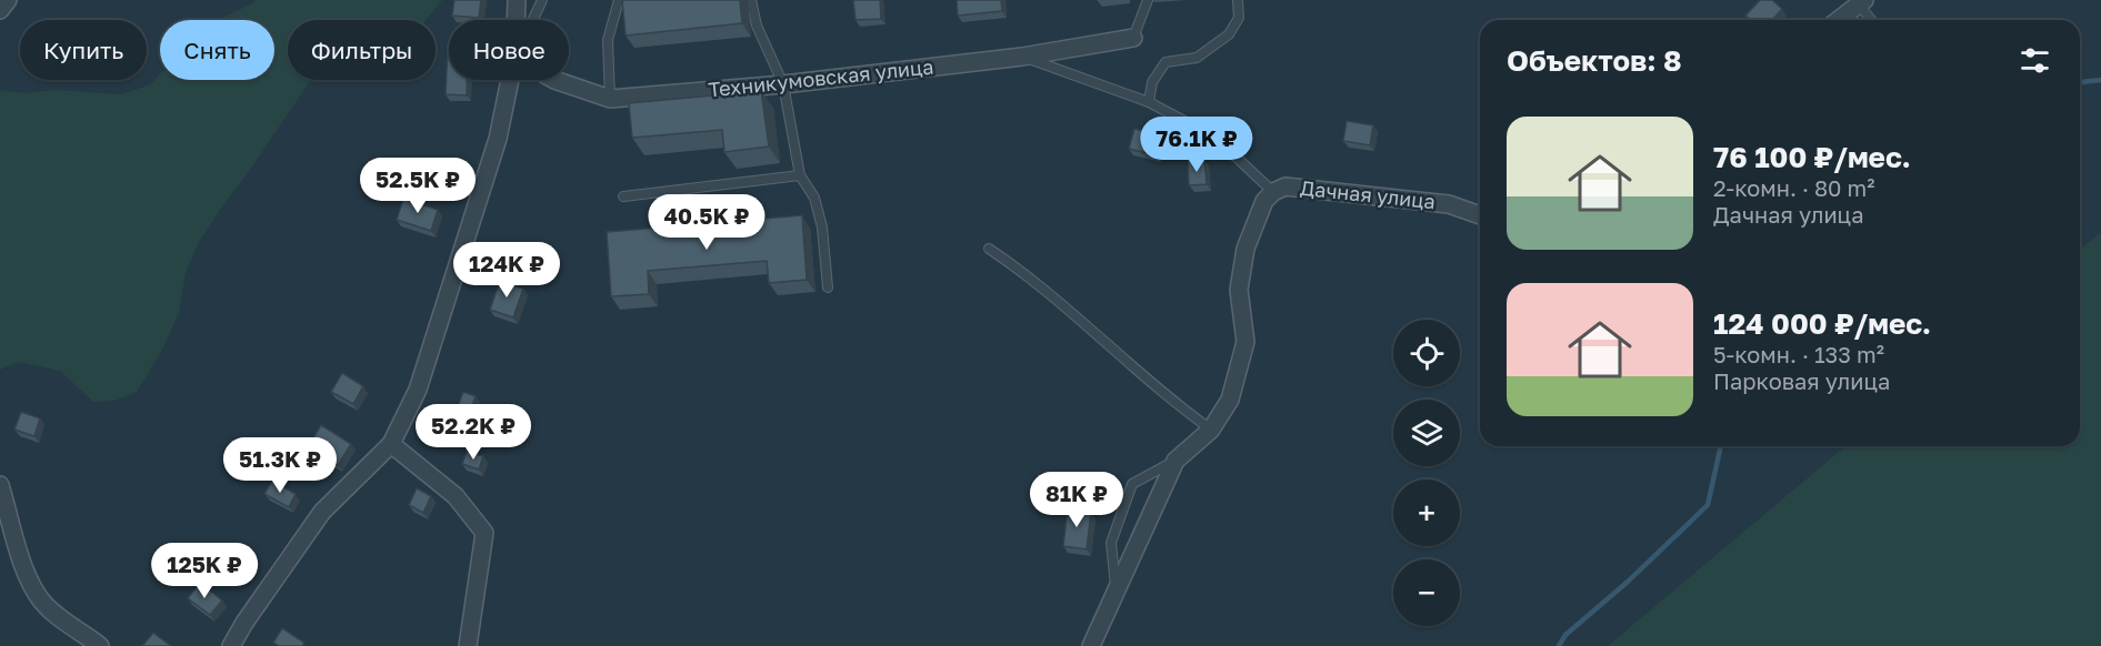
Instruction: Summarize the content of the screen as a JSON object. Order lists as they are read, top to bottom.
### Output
{
  "streets": {
    "street": ["Техникумовская улица", "Дачная улица"]
  },
  "page": {
    "chip": [
      "Купить",
      "Снять",
      "Фильтры",
      "Новое"
    ],
    "heading": "Объектов: 8",
    "list": [
      {
        "name": "76 100 ₽/мес.",
        "note": "2-комн. · 80 m² · Дачная улица"
      },
      {
        "name": "124 000 ₽/мес.",
        "note": "5-комн. · 133 m² · Парковая улица"
      }
    ],
    "price": [
      "76.1K ₽",
      "52.5K ₽",
      "40.5K ₽",
      "124K ₽",
      "52.2K ₽",
      "51.3K ₽",
      "81K ₽",
      "125K ₽"
    ],
    "map_buttons": ["+", "−"]
  }
}
